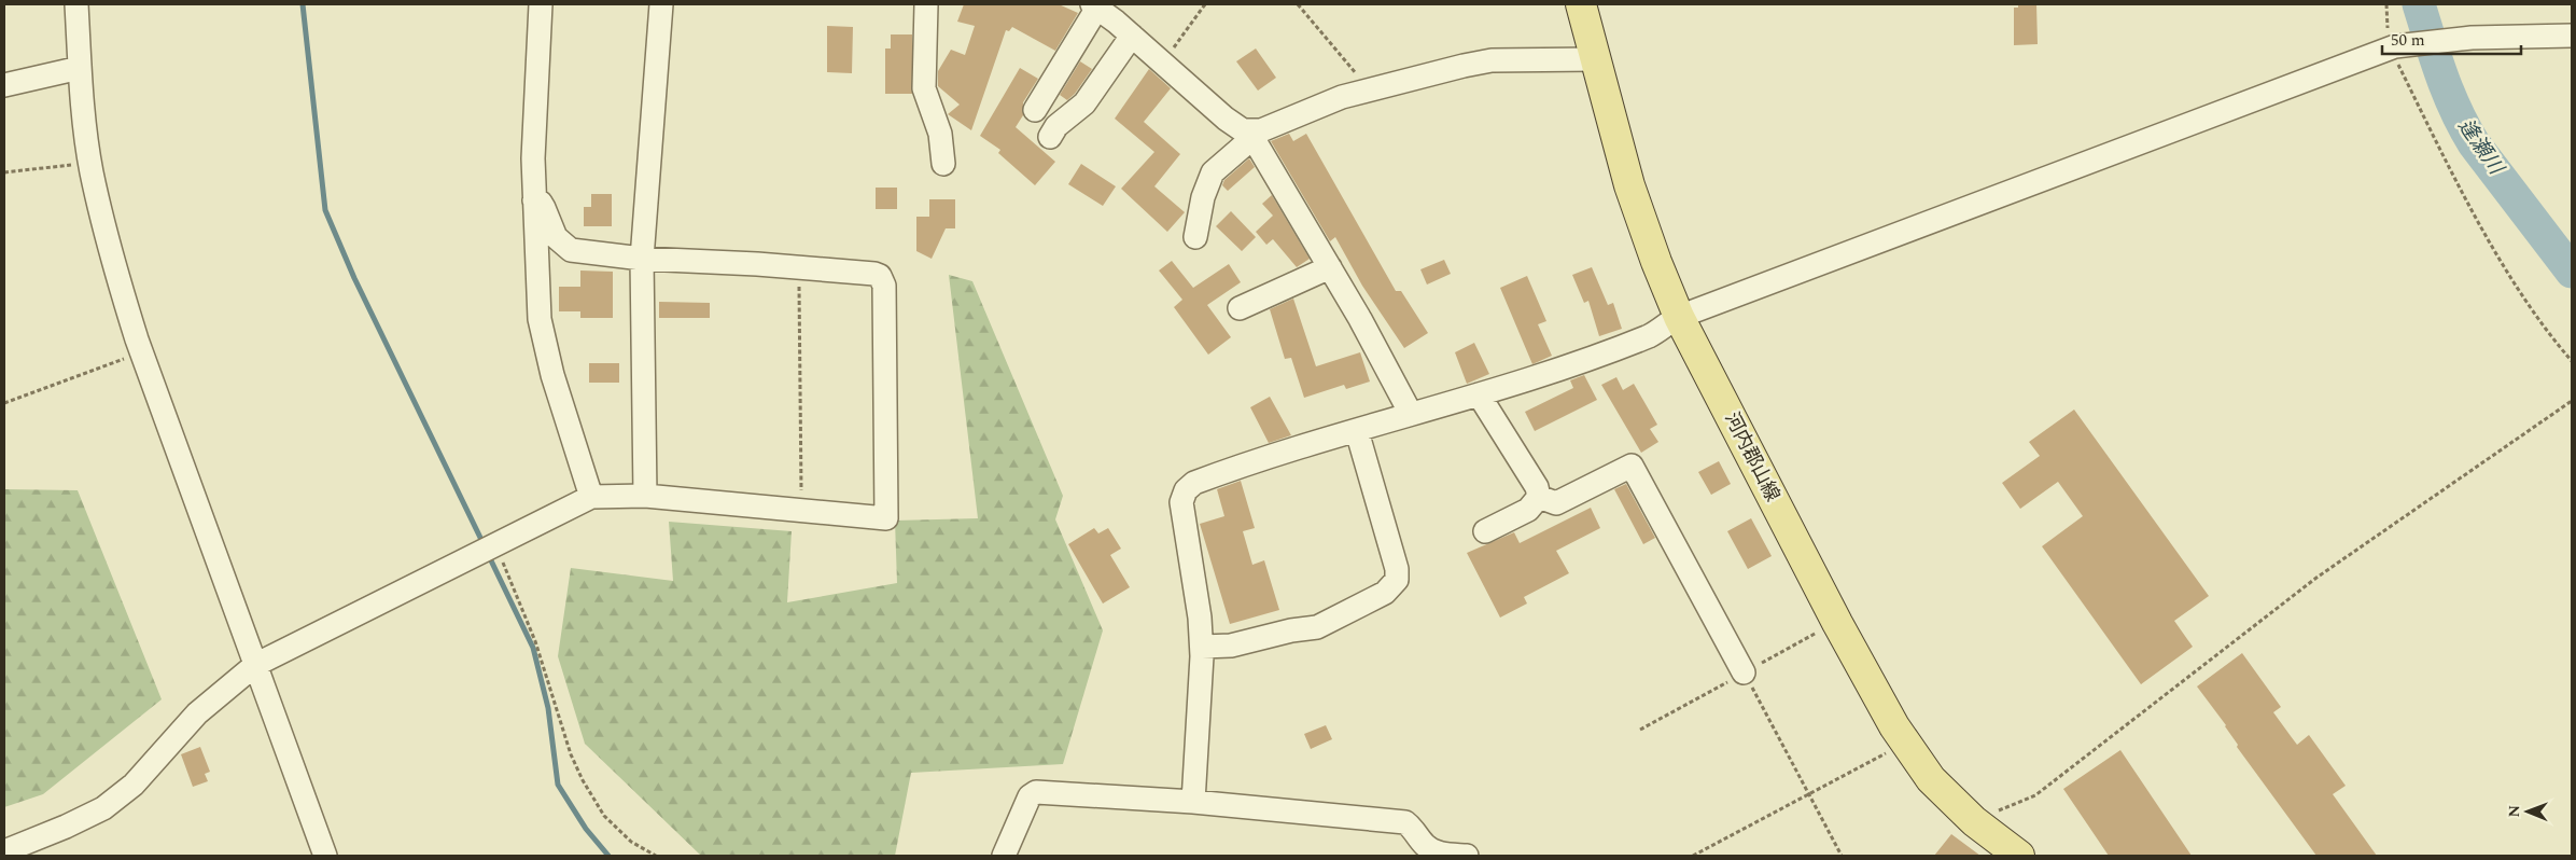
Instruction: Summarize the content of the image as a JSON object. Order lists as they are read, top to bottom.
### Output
{
  "streets": {
    "main road": ["河内郡山線"]
  },
  "water": ["逢瀬川"],
  "scale_bar": "50 m",
  "north": "left"
}
